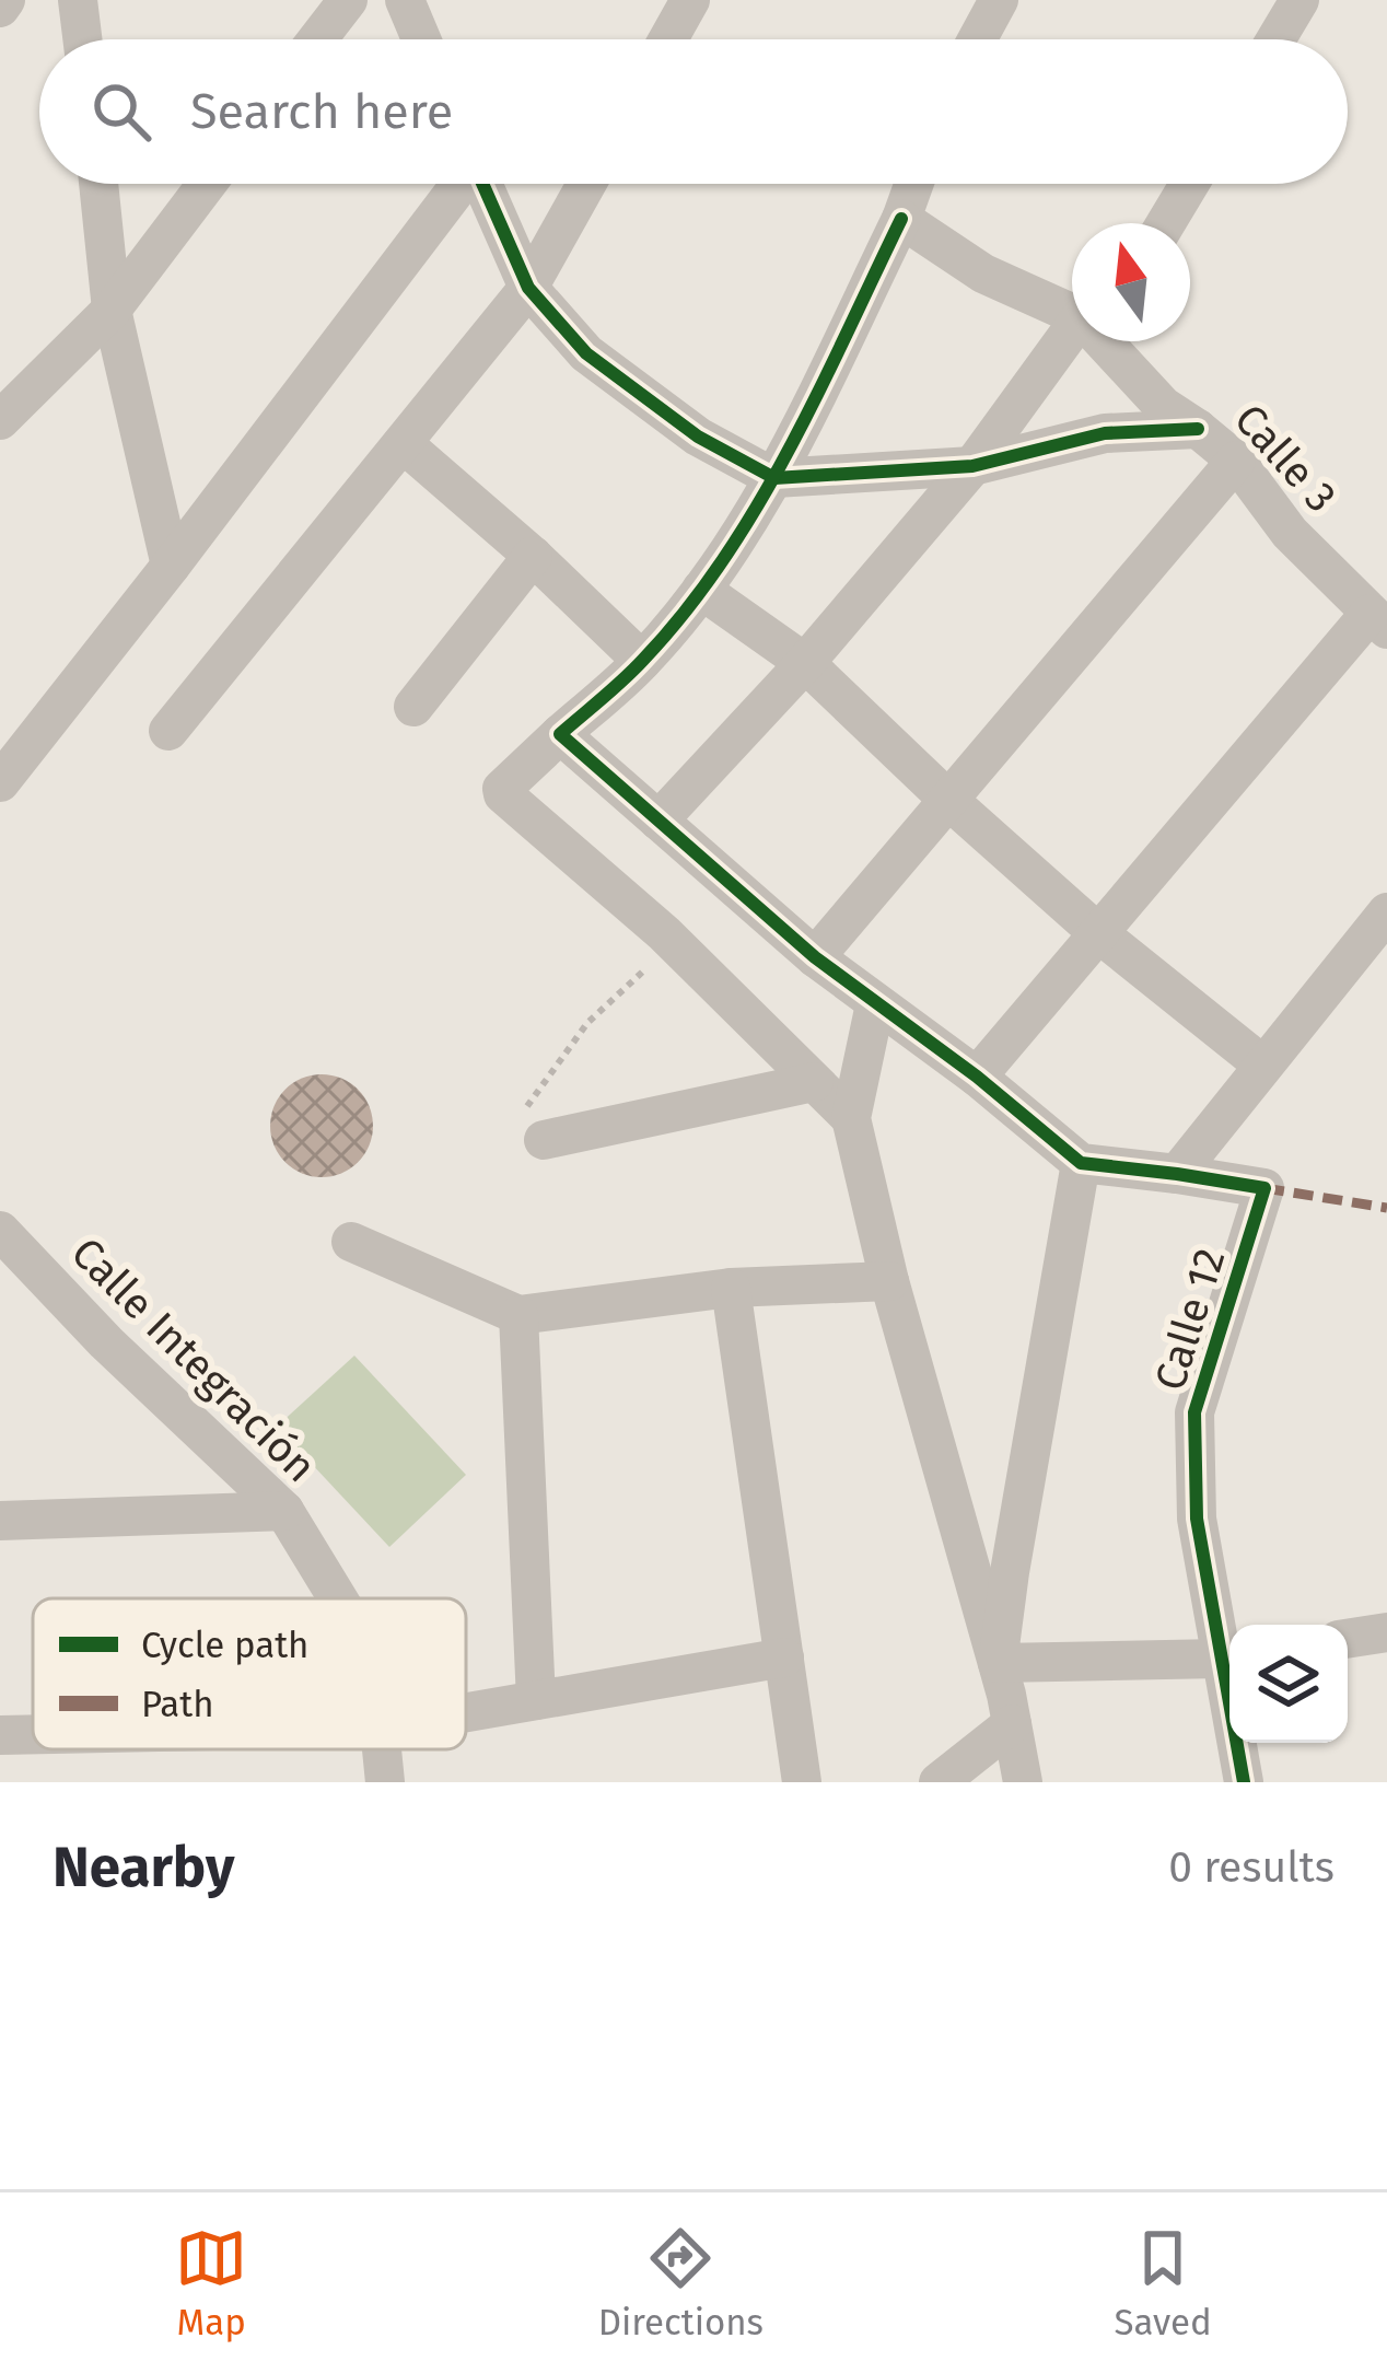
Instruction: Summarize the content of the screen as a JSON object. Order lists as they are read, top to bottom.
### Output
{
  "streets": {
    "street": ["Calle 3", "Calle 12", "Calle Integración"]
  },
  "legend": ["Cycle path", "Path"],
  "north": "top",
  "page": {
    "search": "Search here",
    "heading": ["Nearby", "0 results"],
    "nav": ["Map", "Directions", "Saved"]
  }
}
